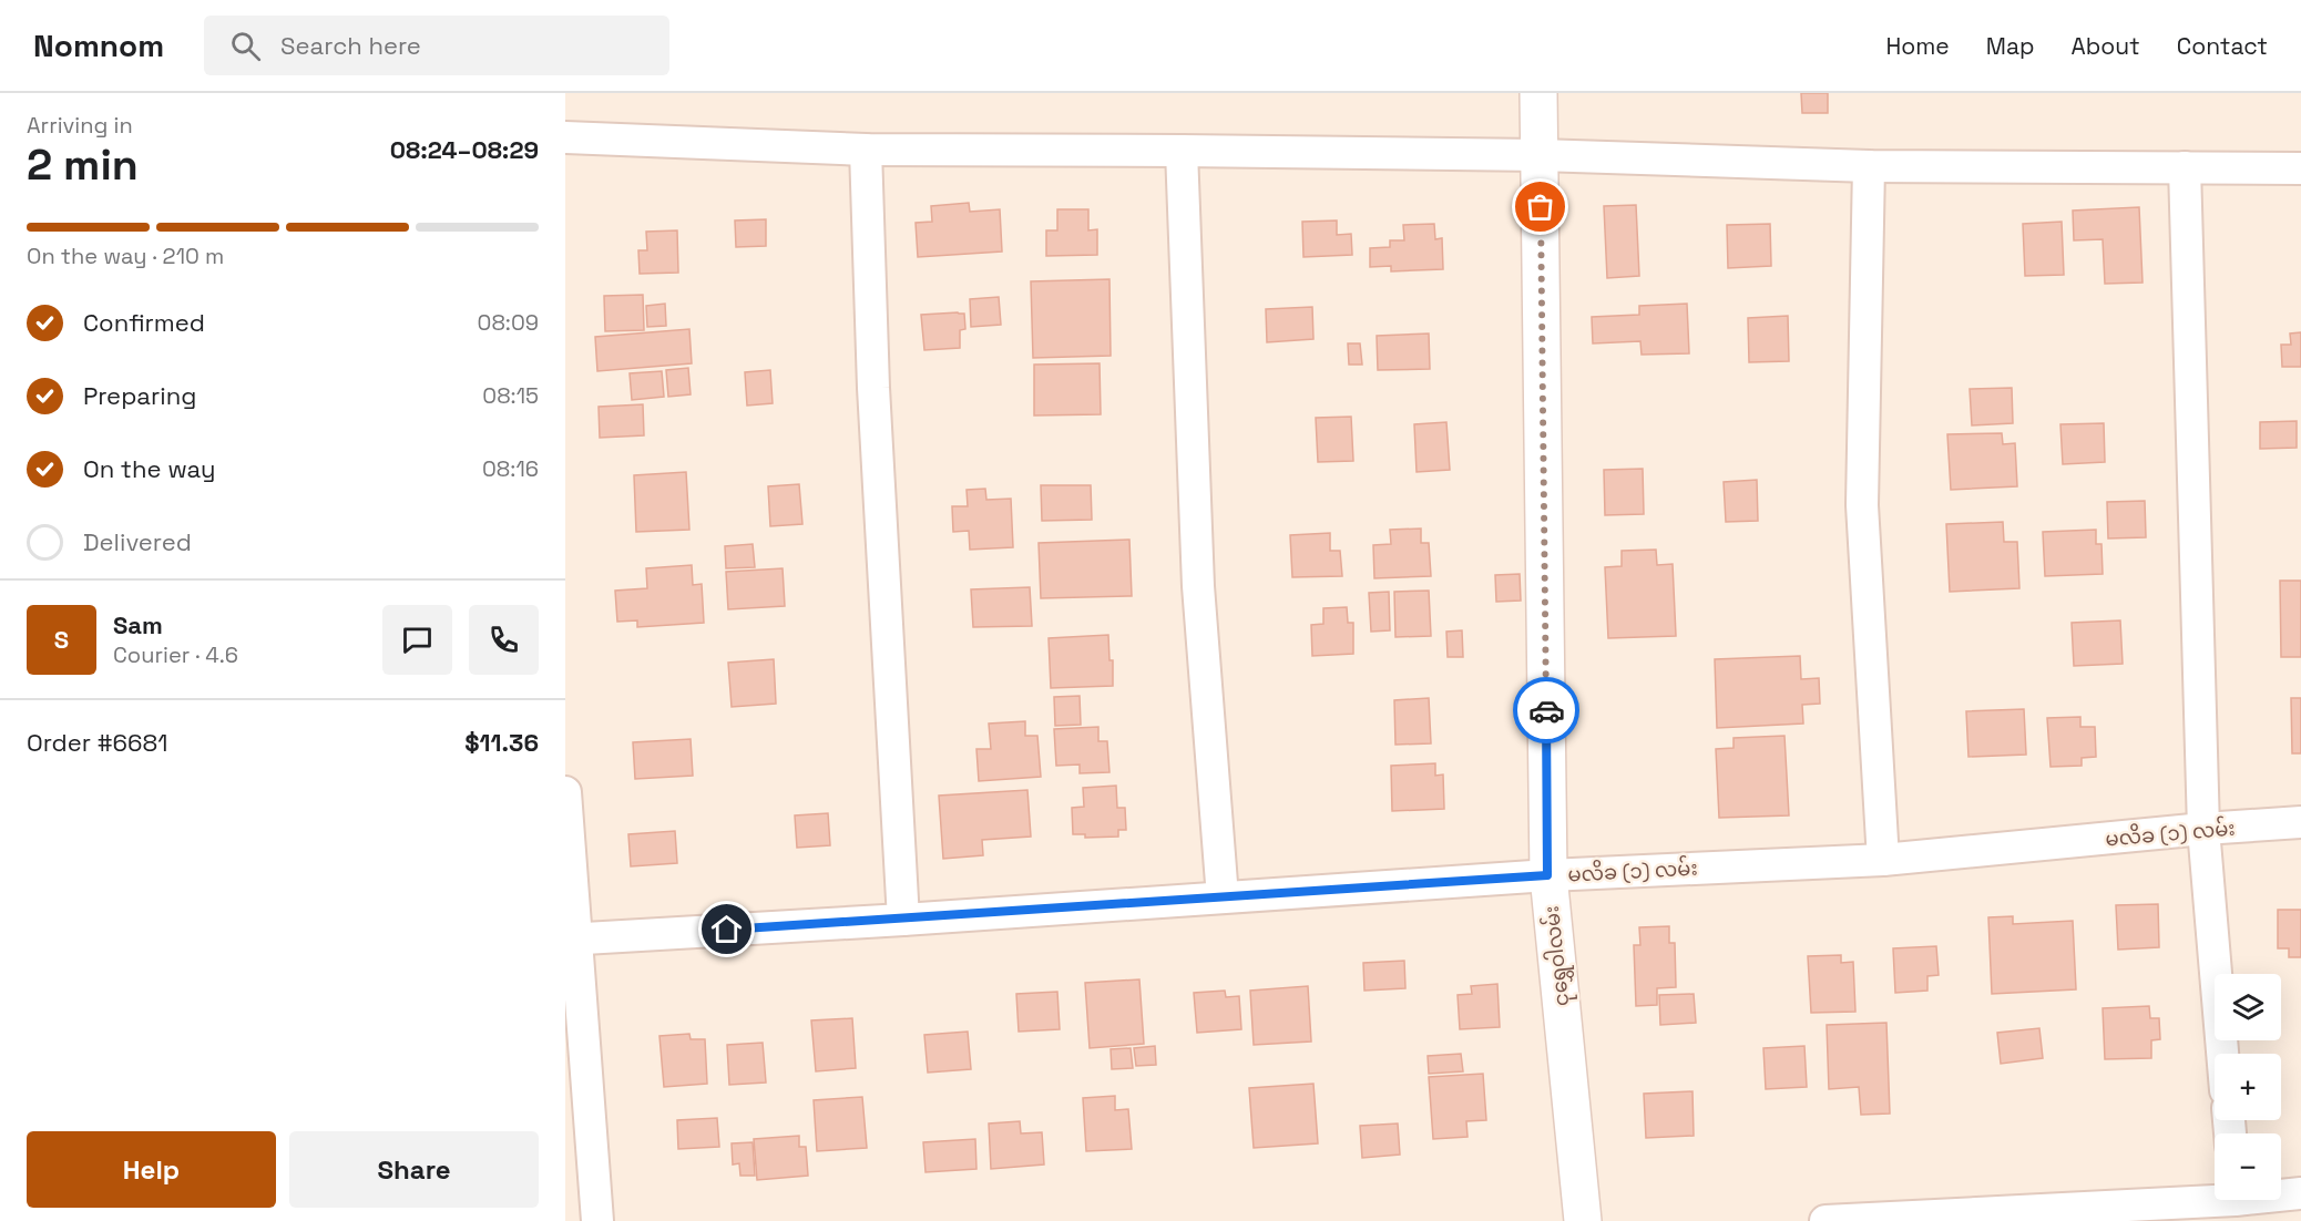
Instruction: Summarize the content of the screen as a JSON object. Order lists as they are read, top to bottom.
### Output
{
  "streets": {
    "street": ["မလိခ (၁) လမ်း", "ငုရွှေဝါလမ်း"]
  },
  "crossings": [
    ["မလိခ (၁) လမ်း", "ငုရွှေဝါလမ်း"]
  ],
  "page": {
    "header": "Nomnom",
    "search": "Search here",
    "nav": [
      "Home",
      "Map",
      "About",
      "Contact"
    ],
    "heading": ["2 min", "Arriving in", "08:24–08:29"],
    "panel": [
      "Sam",
      "Courier · 4.6",
      "Order #6681",
      "$11.36"
    ],
    "bar": "On the way · 210 m",
    "list": [
      ["Confirmed", "08:09"],
      ["Preparing", "08:15"],
      ["On the way", "08:16"],
      "Delivered"
    ],
    "round": "S",
    "map_buttons": ["+", "−"],
    "buttons": ["Help", "Share"]
  }
}
